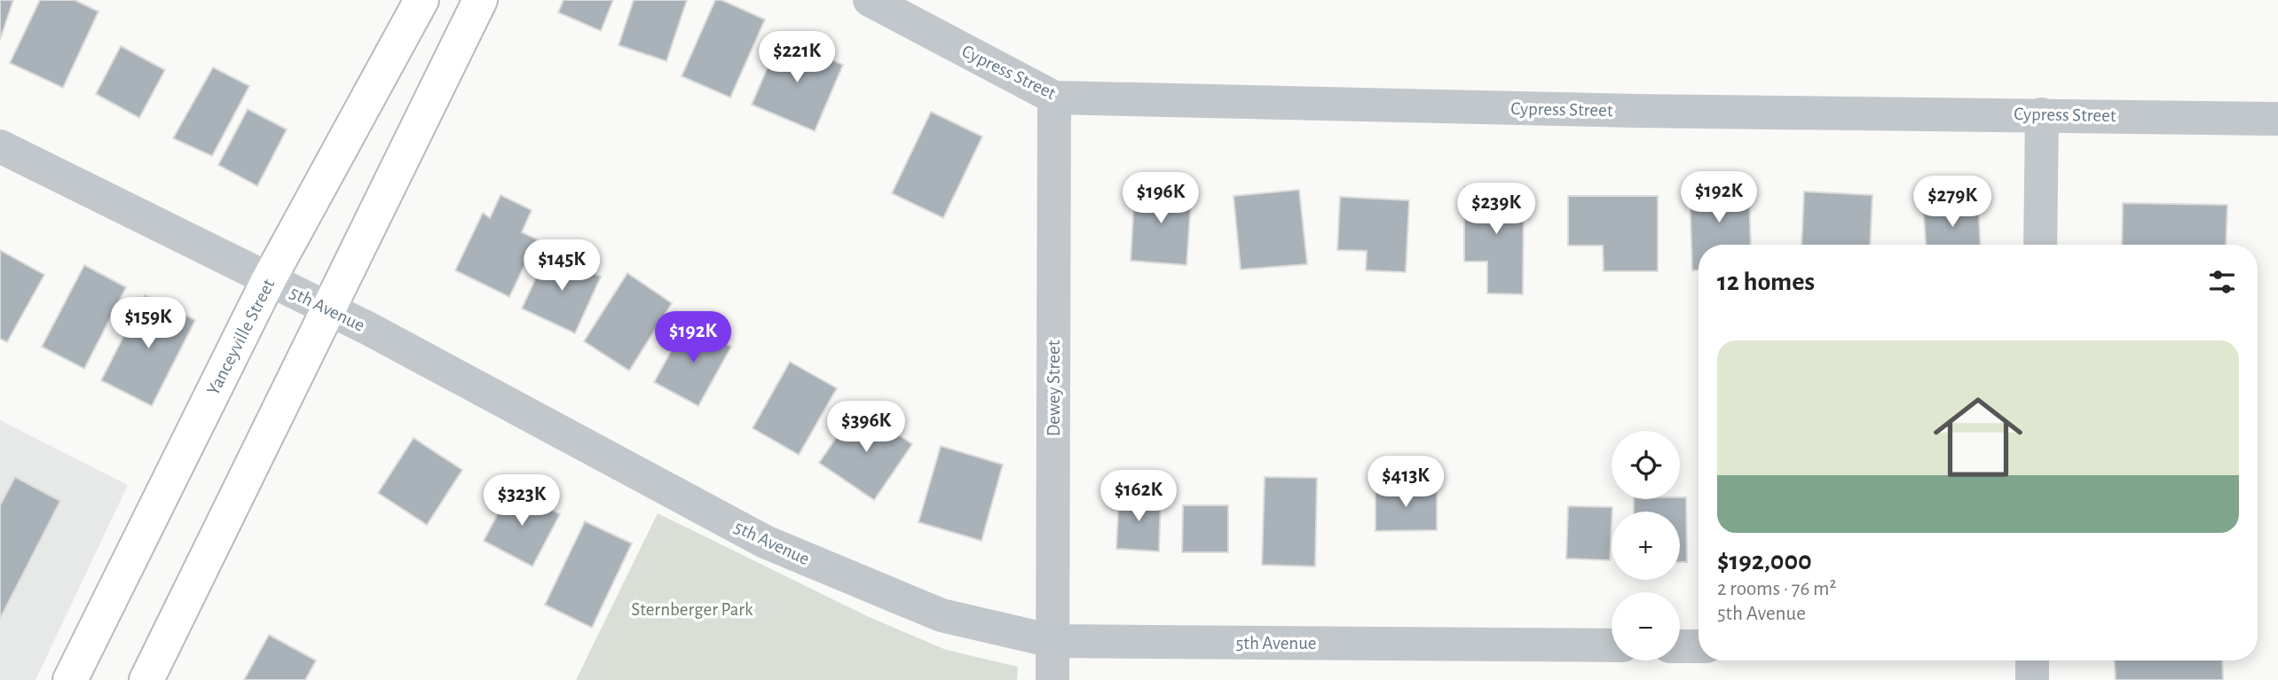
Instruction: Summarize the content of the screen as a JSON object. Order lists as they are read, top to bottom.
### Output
{
  "streets": {
    "main road": ["Yanceyville Street"],
    "street": ["Cypress Street", "5th Avenue", "Dewey Street"]
  },
  "crossings": [
    ["Cypress Street", "Dewey Street"],
    ["5th Avenue", "Yanceyville Street"],
    ["5th Avenue", "Dewey Street"]
  ],
  "parks": ["Sternberger Park"],
  "page": {
    "price": [
      "$221K",
      "$192K",
      "$196K",
      "$279K",
      "$239K",
      "$145K",
      "$159K",
      "$192K",
      "$396K",
      "$413K",
      "$162K",
      "$323K"
    ],
    "heading": "12 homes",
    "list": [
      {
        "name": "$192,000",
        "note": "2 rooms · 76 m² · 5th Avenue"
      }
    ],
    "map_buttons": ["+", "−"]
  }
}
